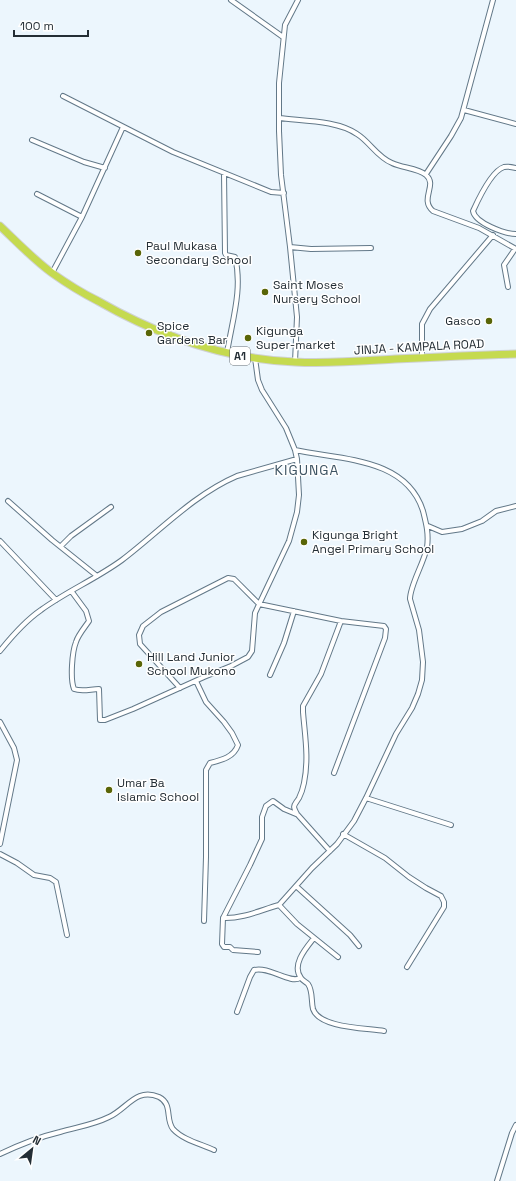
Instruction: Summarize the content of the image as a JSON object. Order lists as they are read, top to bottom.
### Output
{
  "streets": {
    "highway": ["JINJA - KAMPALA ROAD", "A1"]
  },
  "districts": ["KIGUNGA"],
  "places": [
    "Paul Mukasa Secondary School",
    "Saint Moses Nursery School",
    "Gasco",
    "Spice Gardens Bar",
    "Kigunga Super-market",
    "Kigunga Bright Angel Primary School",
    "Hill Land Junior School Mukono",
    "Umar Ba Islamic School"
  ],
  "scale_bar": "100 m",
  "north": "top right"
}
